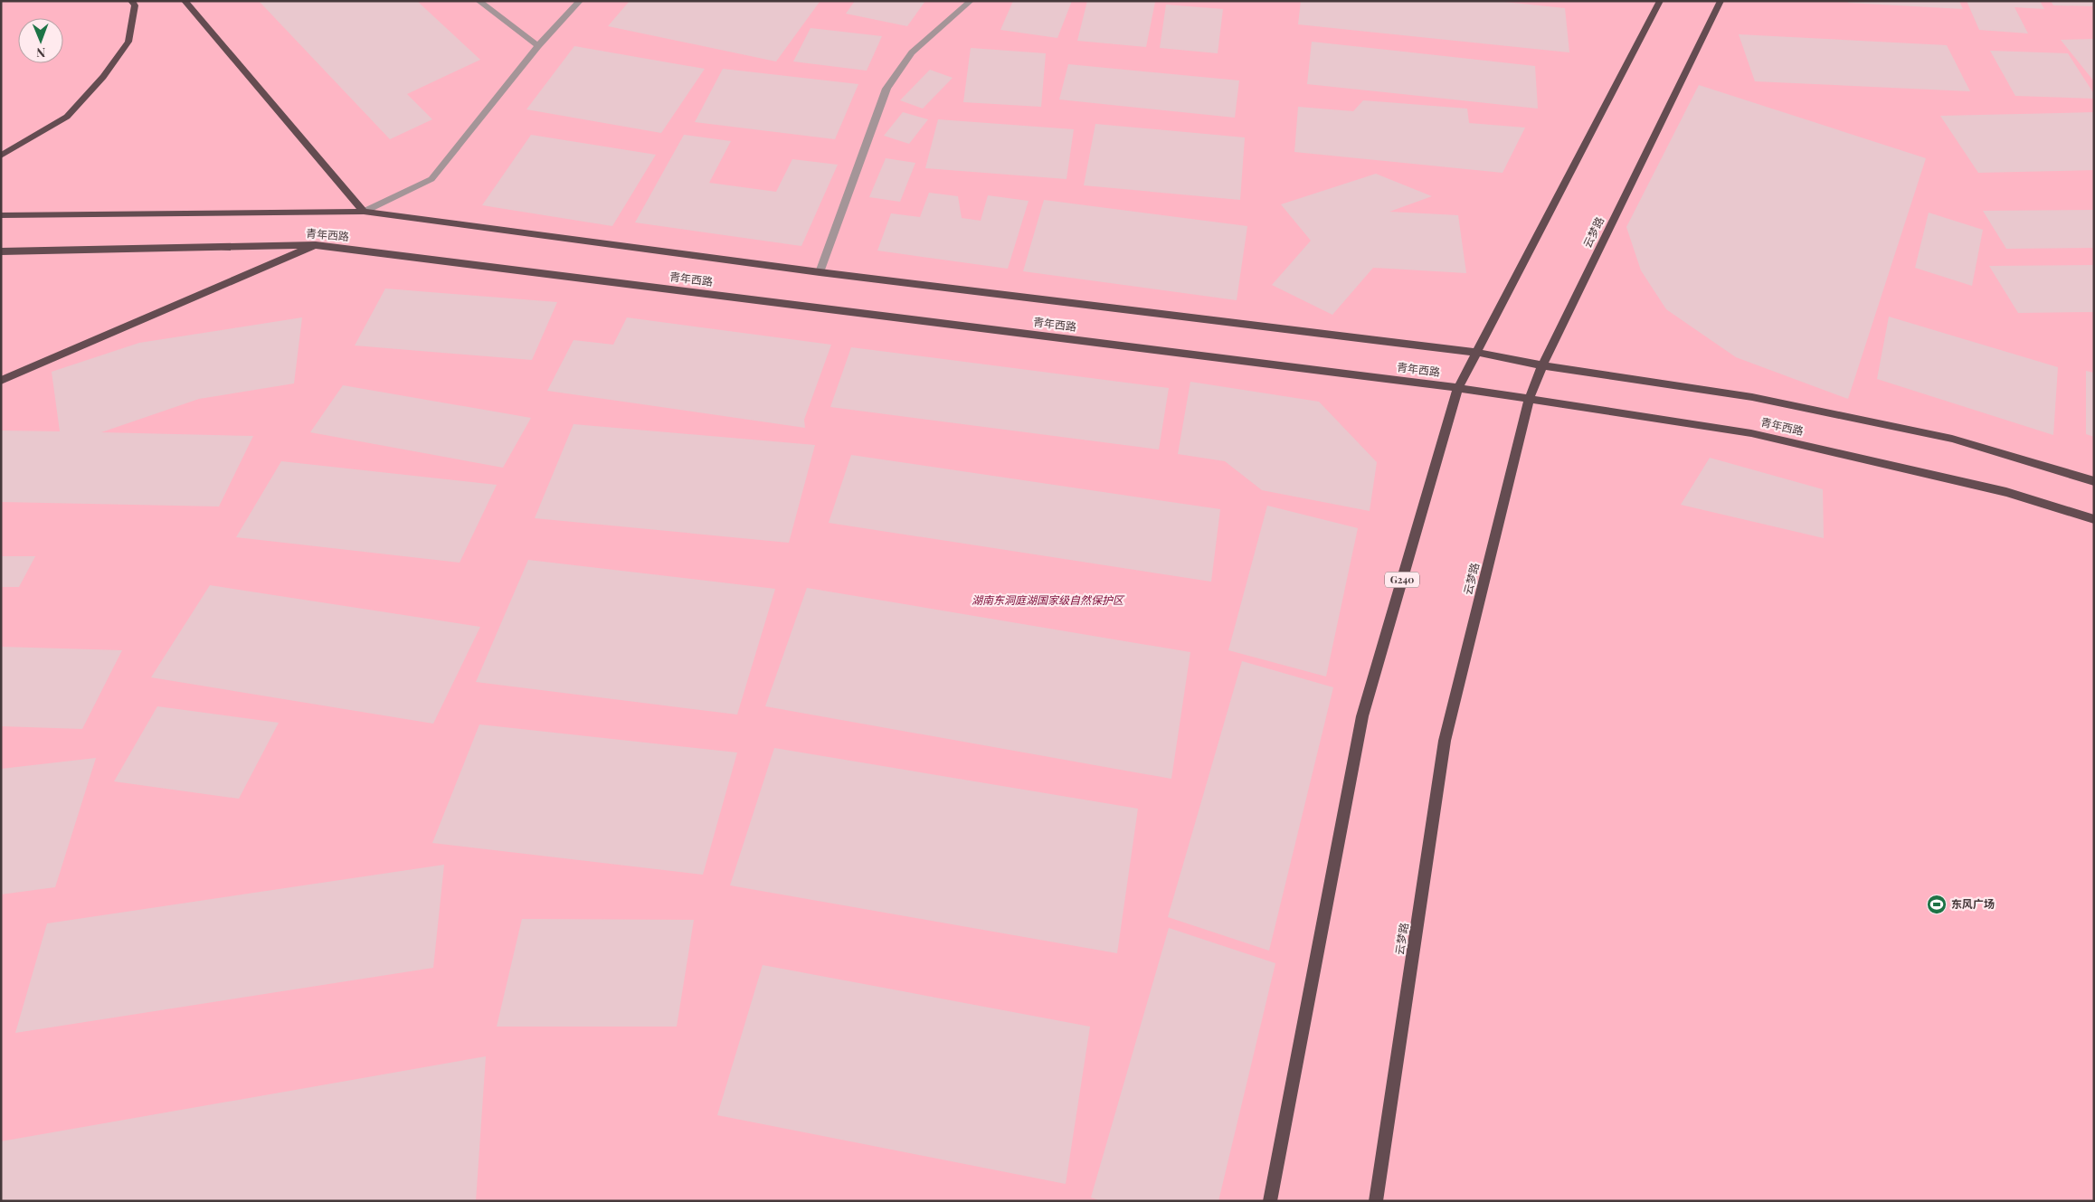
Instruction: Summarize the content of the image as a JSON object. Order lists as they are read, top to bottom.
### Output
{
  "streets": {
    "main road": ["云梦路", "青年西路", "G240"]
  },
  "crossings": [
    ["云梦路", "青年西路"],
    ["青年西路", "G240"]
  ],
  "parks": ["湖南东洞庭湖国家级自然保护区"],
  "places": {
    "sports": ["东风广场"]
  },
  "north": "bottom"
}
